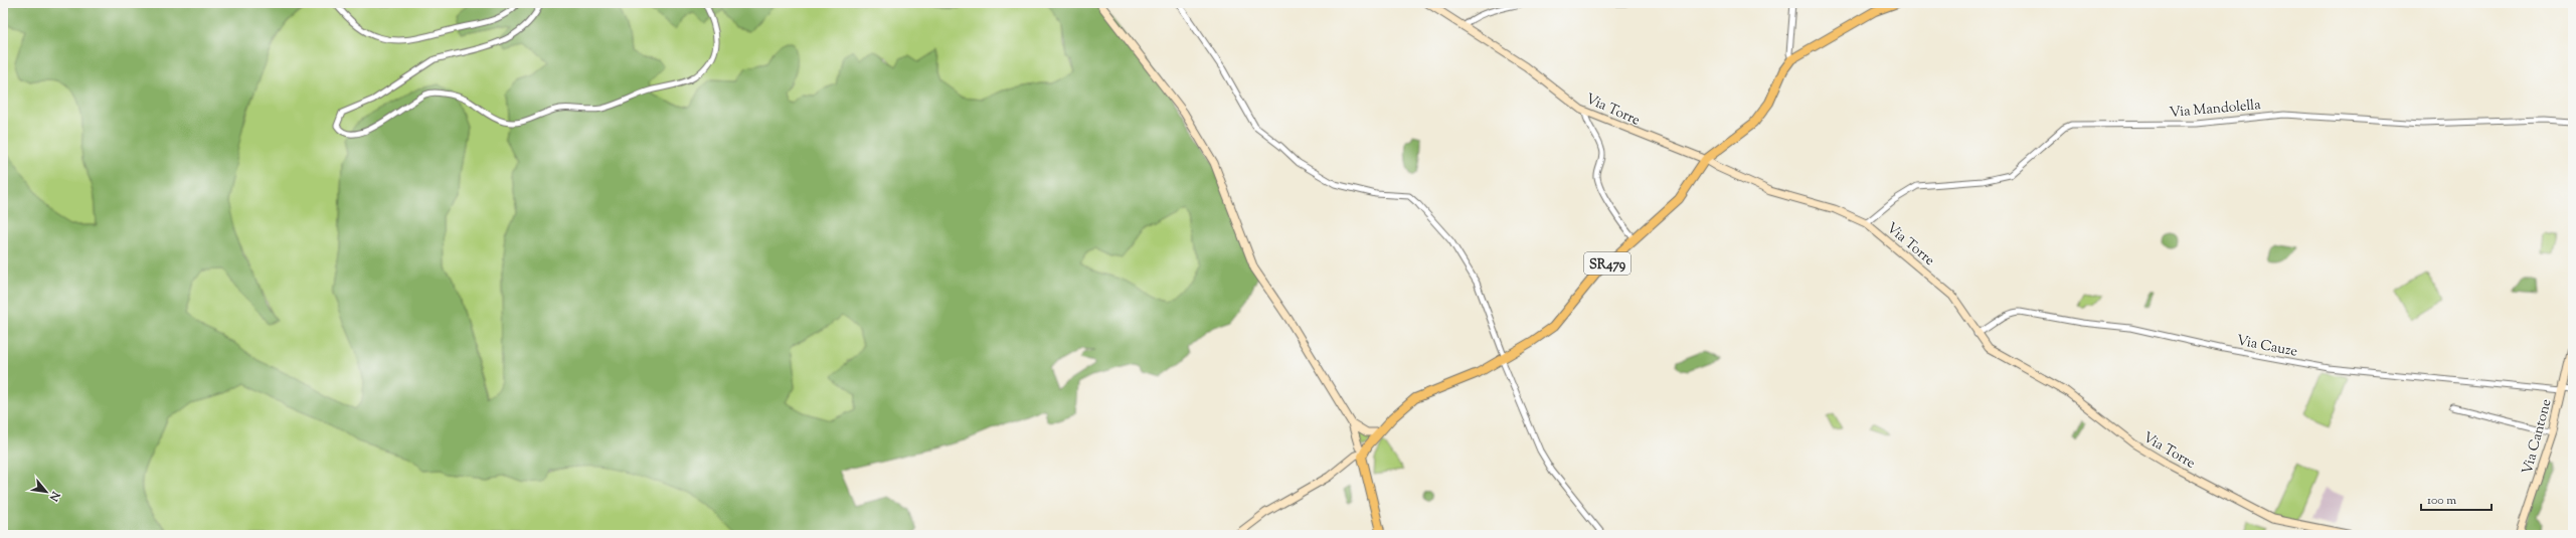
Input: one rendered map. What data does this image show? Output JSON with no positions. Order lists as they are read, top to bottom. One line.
{"streets":{"main road":["Via Torre","SR479","Via Cantone"],"street":["Via Mandolella","Via Cauze"]},"crossings":[["Via Mandolella","Via Torre"],["Via Torre","SR479"],["Via Torre","Via Cauze"],["Via Cauze","Via Cantone"]],"scale_bar":"100 m","north":"bottom right"}
